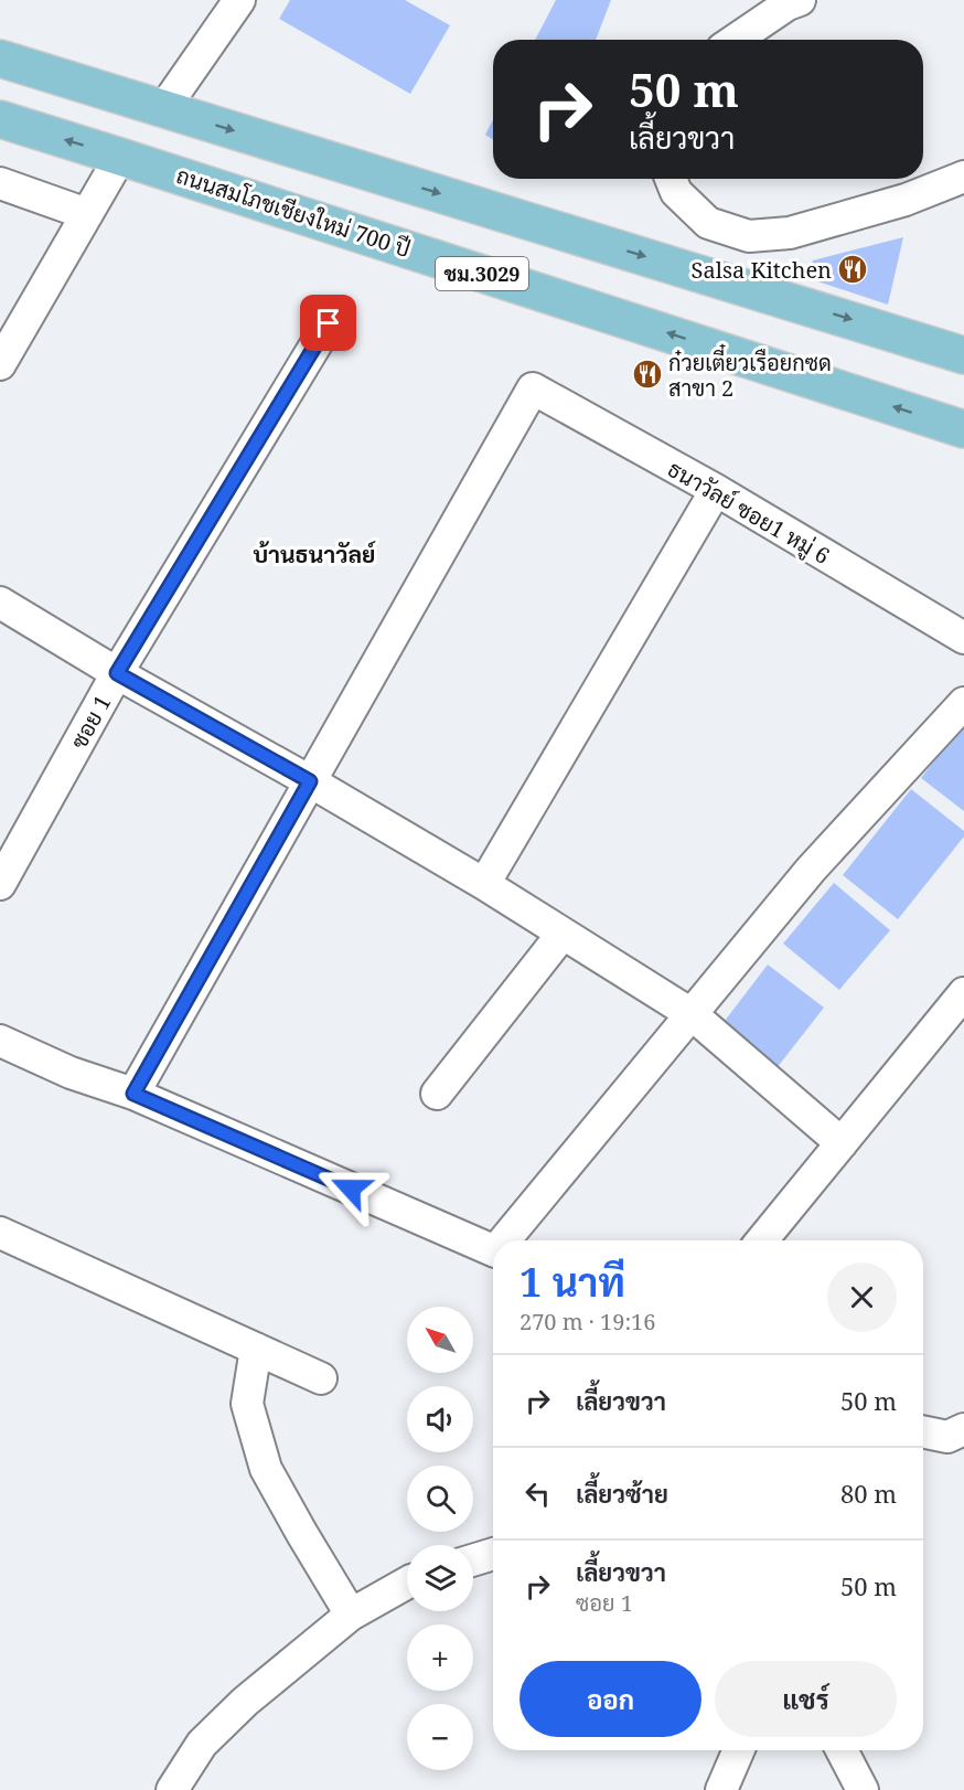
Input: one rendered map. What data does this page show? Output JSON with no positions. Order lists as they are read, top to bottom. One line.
{"streets":{"main road":["ถนนสมโภชเชียงใหม่ 700 ปี","ชม.3029"],"street":["ธนาวัลย์ ซอย1 หมู่ 6","ซอย 1"]},"districts":["บ้านธนาวัลย์"],"places":{"restaurant":["Salsa Kitchen","ก๋วยเตี๋ยวเรือยกซด สาขา 2"]},"north":"top left","page":{"turn":["50 m","เลี้ยวขวา"],"heading":["1 นาที","270 m · 19:16"],"map_buttons":["+","−"],"list":[{"name":"เลี้ยวขวา","value":"50 m"},{"name":"เลี้ยวซ้าย","value":"80 m"},{"name":"เลี้ยวขวา","note":"ซอย 1","value":"50 m"}],"buttons":["ออก","แชร์"]}}
